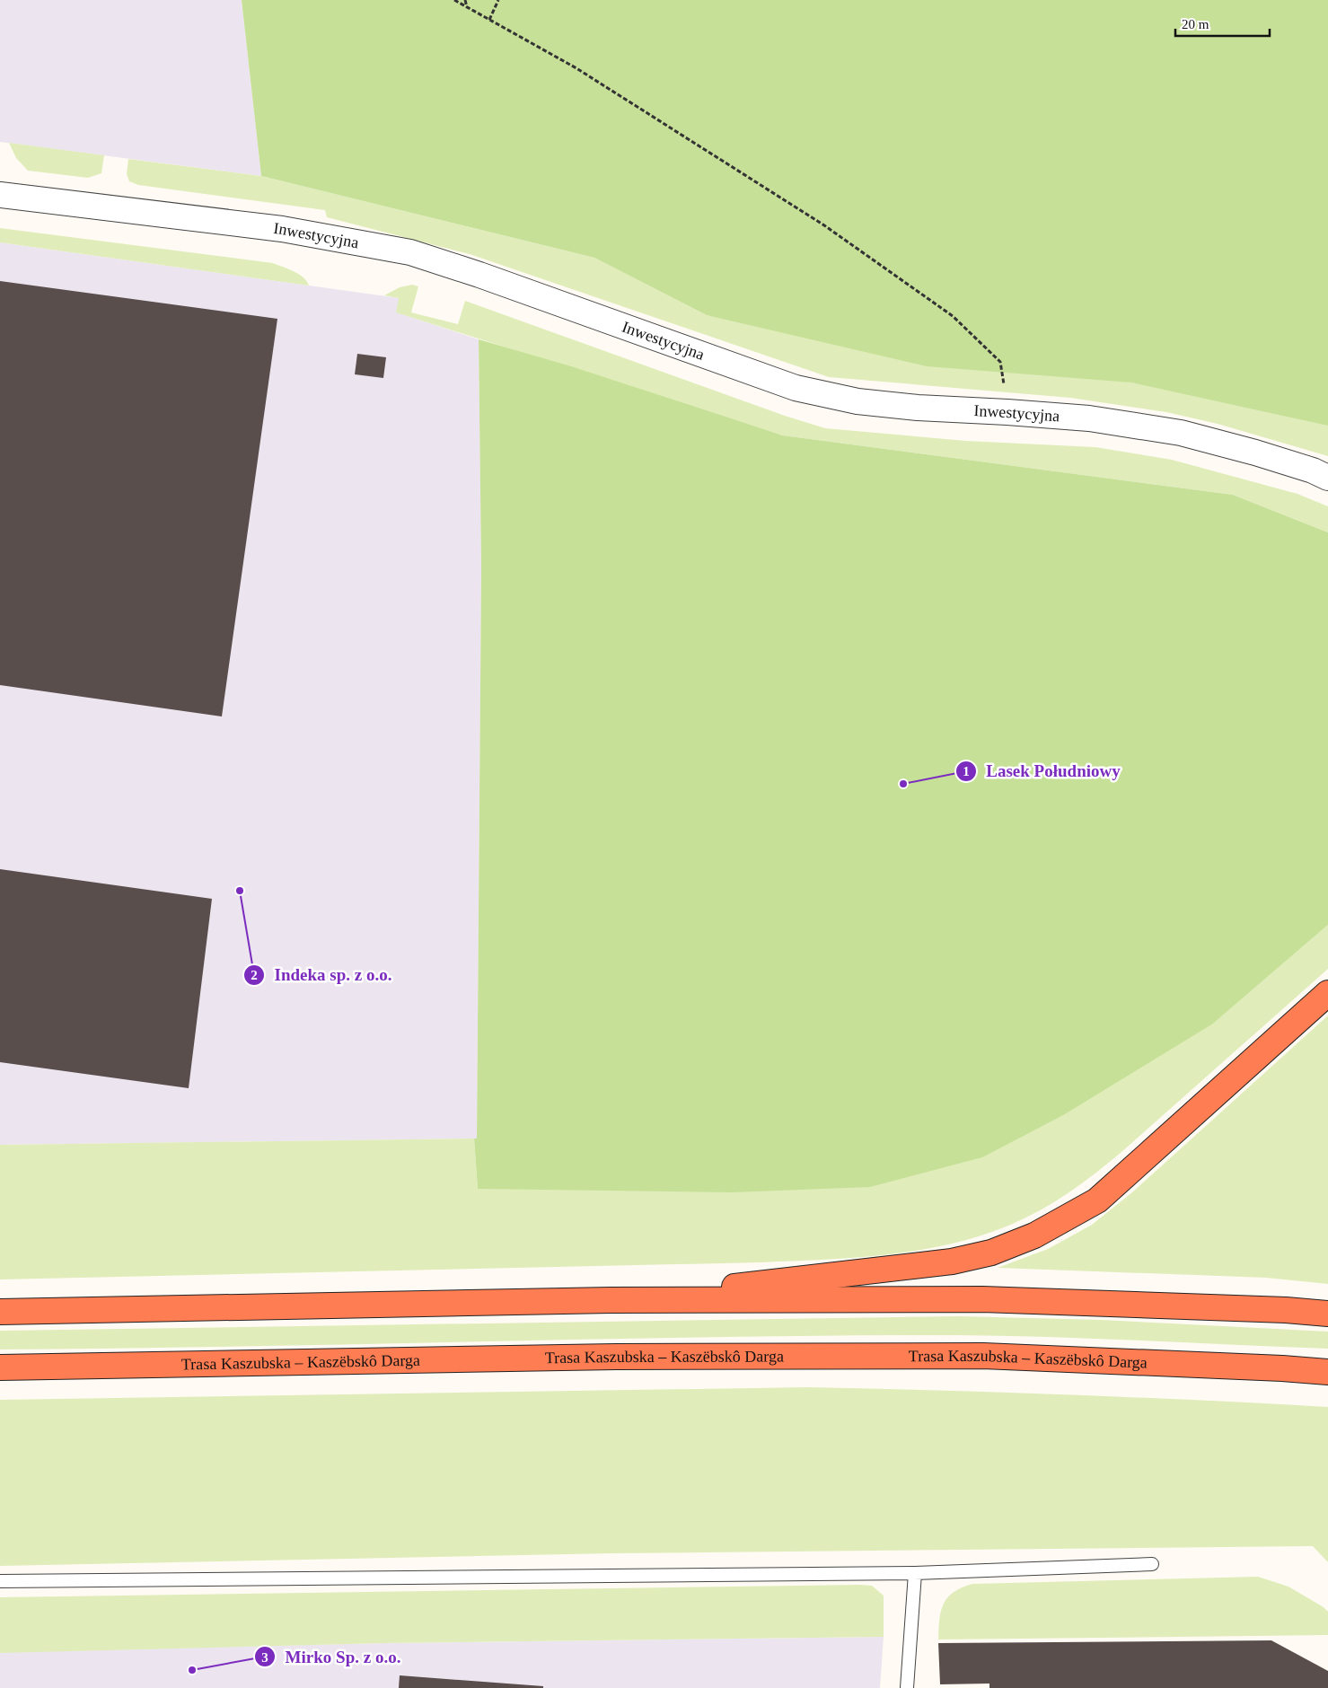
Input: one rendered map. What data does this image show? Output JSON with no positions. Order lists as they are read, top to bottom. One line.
{"streets":{"highway":["Trasa Kaszubska – Kaszëbskô Darga"],"street":["Inwestycyjna"]},"places":["Lasek Południowy","Indeka sp. z o.o.","Mirko Sp. z o.o."],"scale_bar":"20 m"}
